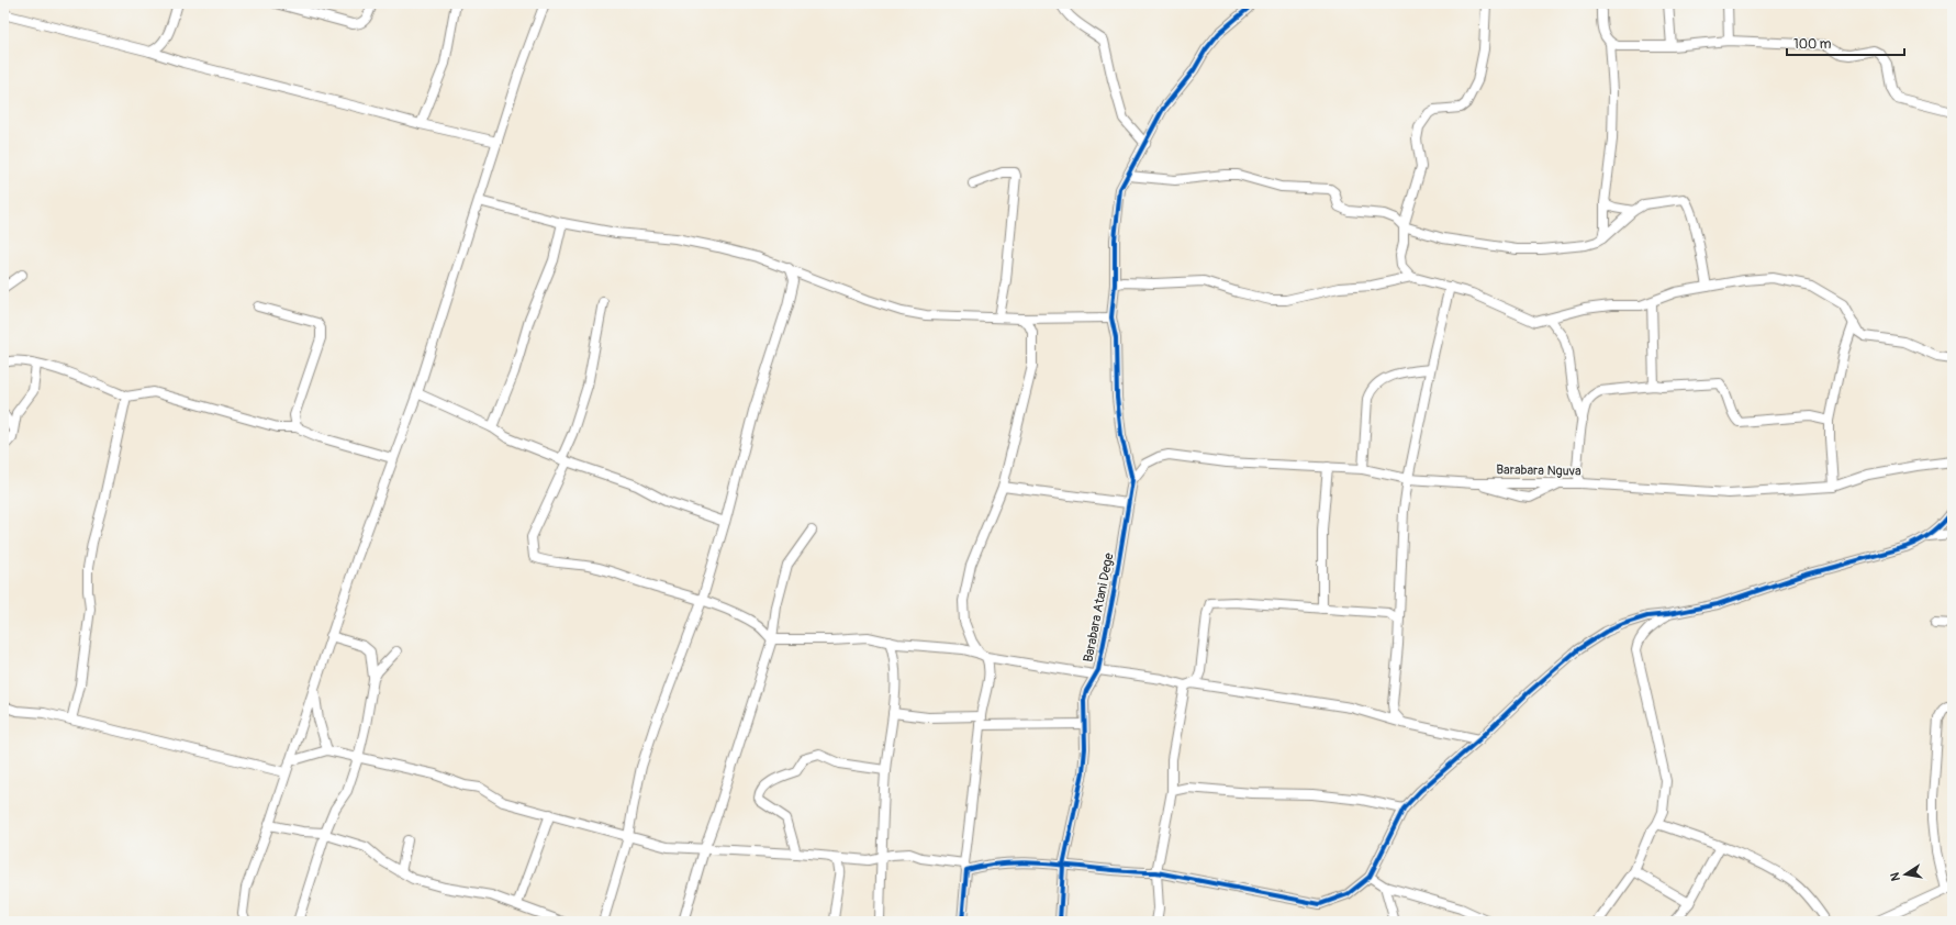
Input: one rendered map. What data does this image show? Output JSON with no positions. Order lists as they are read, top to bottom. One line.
{"streets":{"street":["Barabara Nguva","Barabara Atani Dege"]},"crossings":[["Barabara Nguva","Barabara Atani Dege"]],"scale_bar":"100 m","north":"left"}
